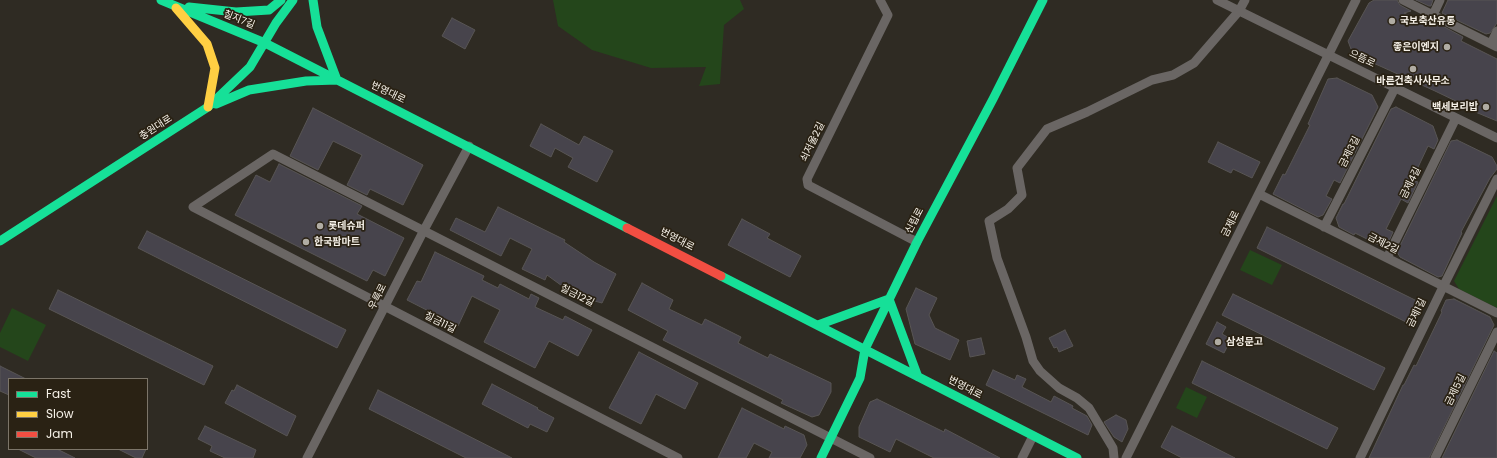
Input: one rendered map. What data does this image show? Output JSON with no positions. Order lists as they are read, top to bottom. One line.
{"streets":{"street":["칠지7길","으뜸로","번영대로","충원대로","쇠저울2길","금제3길","금제4길","신립로","금제로","금제2길","칠금12길","우륵로","금제1길","칠금11길","금제5길"]},"crossings":[["칠지7길","번영대로"],["칠지7길","충원대로"],["으뜸로","금제3길"],["으뜸로","금제4길"],["으뜸로","금제로"],["번영대로","충원대로"],["번영대로","신립로"],["번영대로","우륵로"],["쇠저울2길","신립로"],["금제3길","금제2길"],["금제4길","금제2길"],["신립로","칠금12길"],["금제로","금제2길"],["금제2길","금제1길"],["칠금12길","우륵로"],["칠금12길","칠금11길"],["우륵로","칠금11길"]],"places":["국보축산유통","좋은이엔지","바른건축사사무소","백세보리밥","롯데슈퍼","한국팜마트","삼성문고"],"legend":["Fast","Slow","Jam"]}
